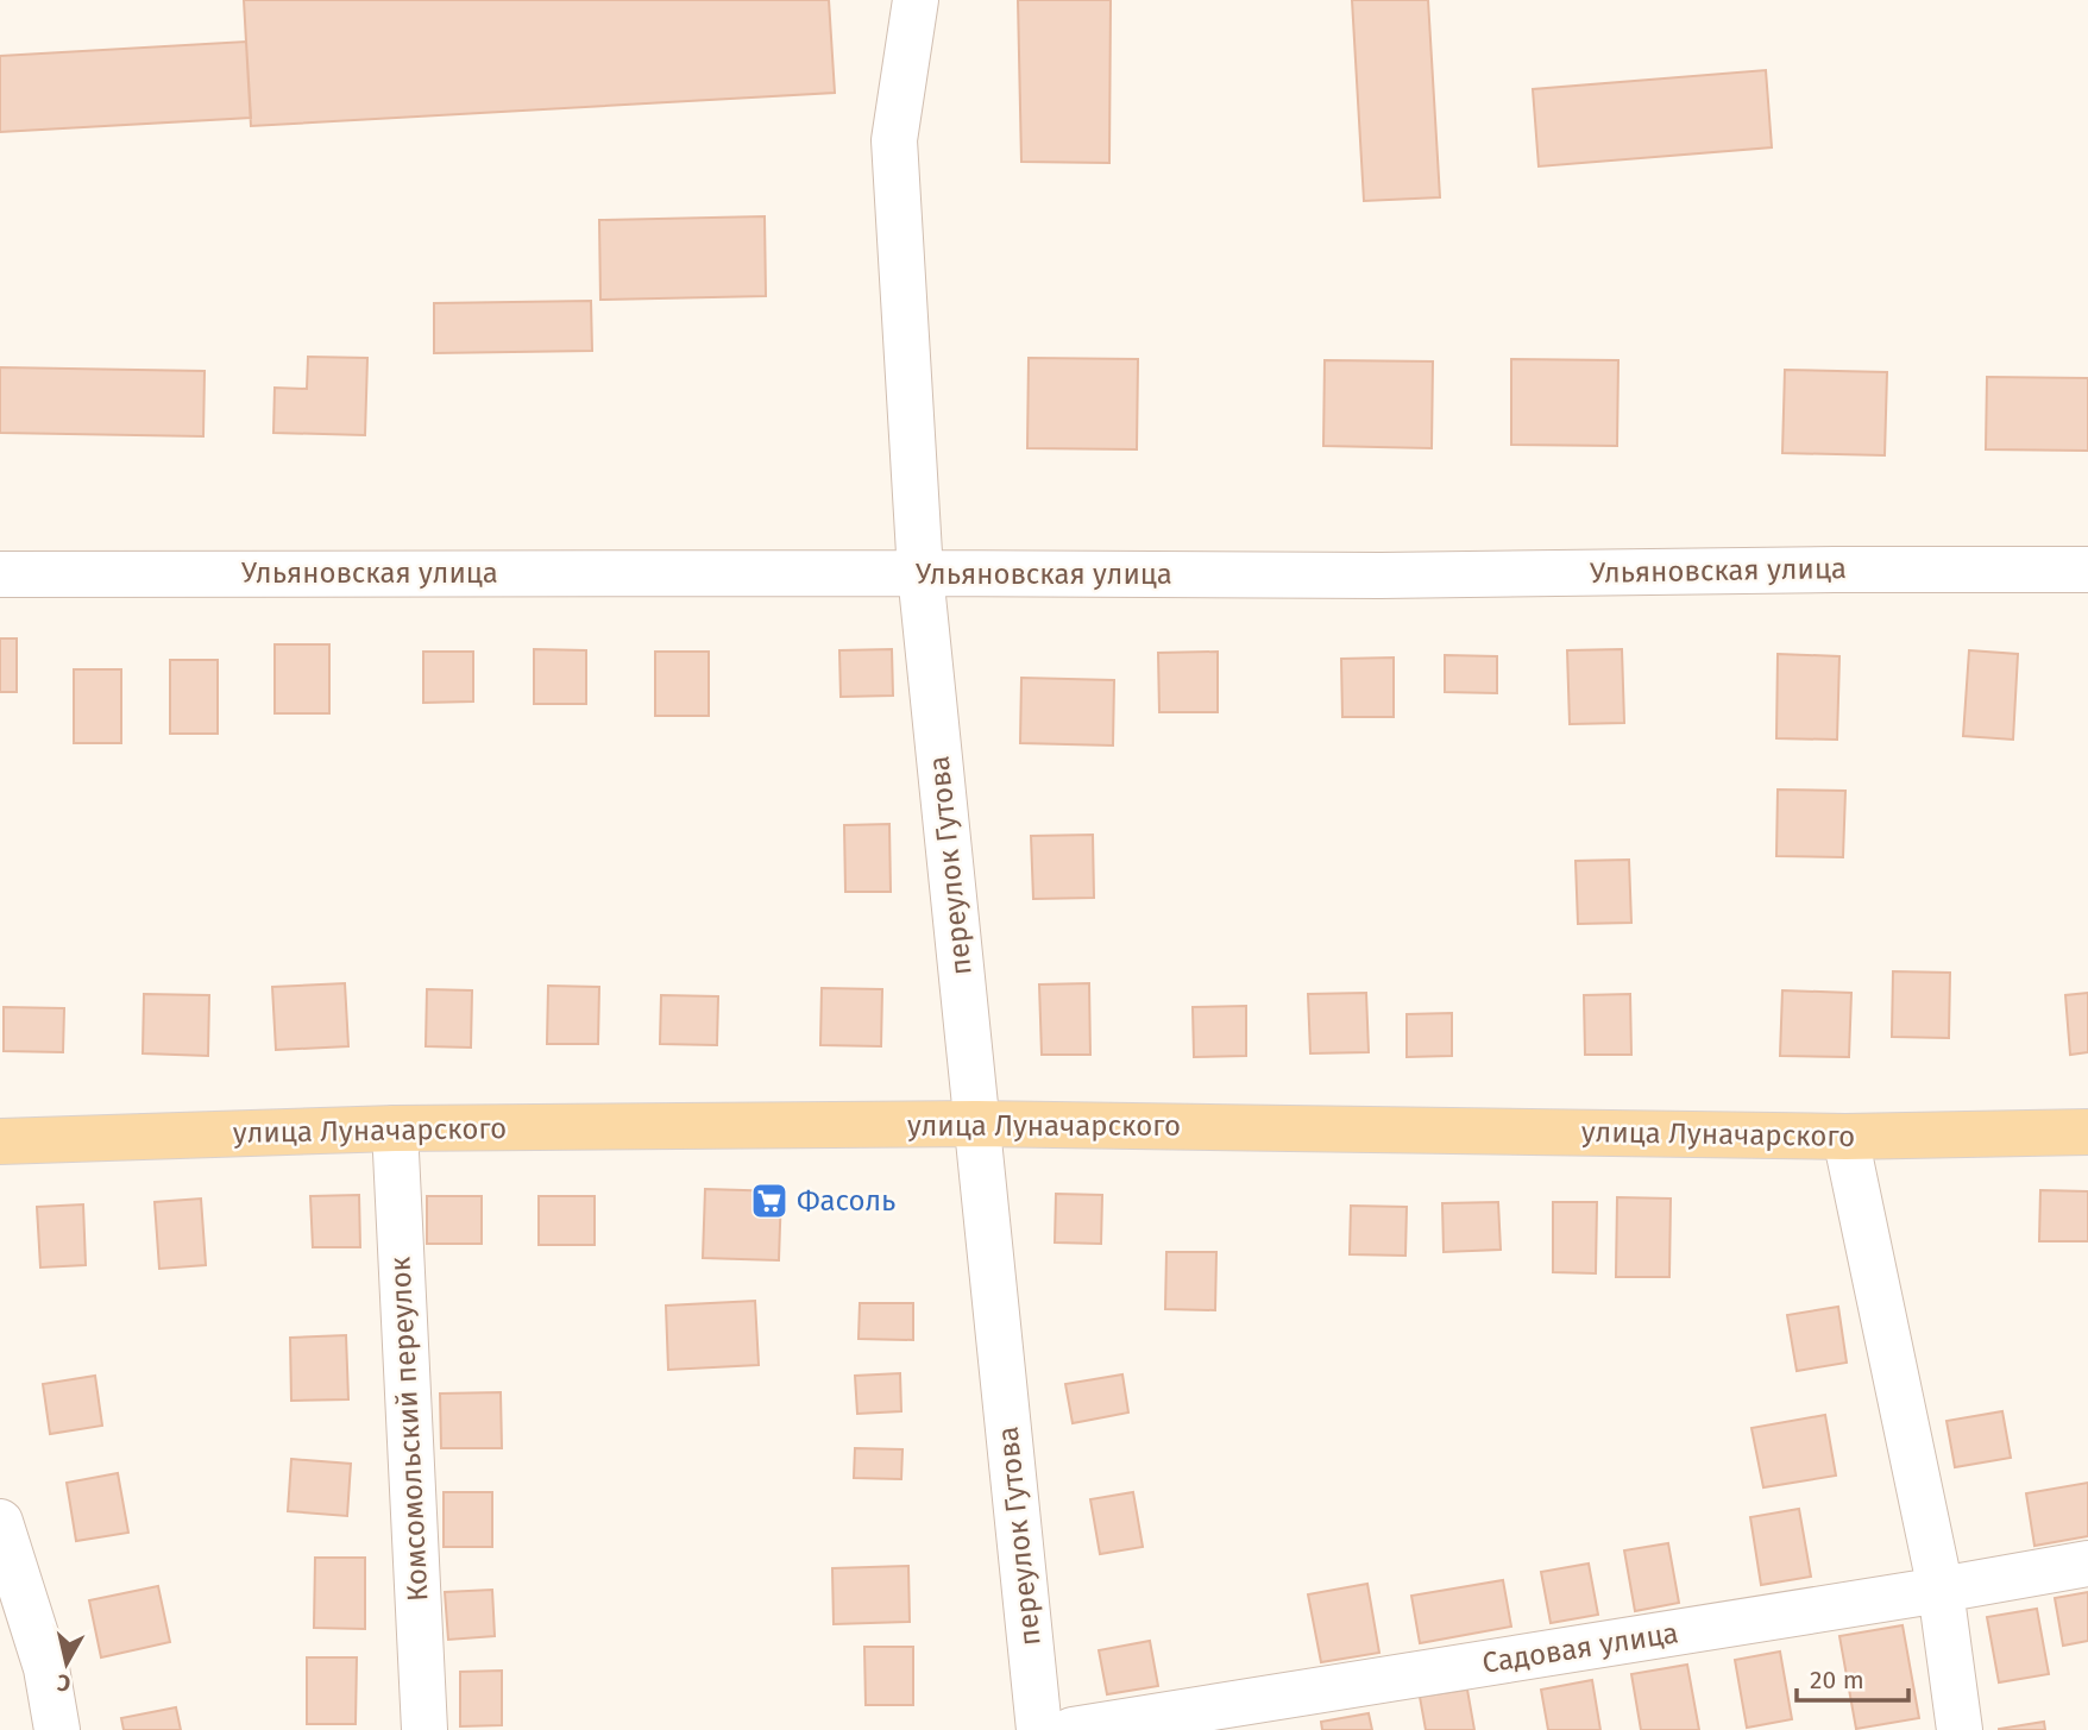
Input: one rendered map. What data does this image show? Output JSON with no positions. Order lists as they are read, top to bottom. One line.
{"streets":{"main road":["улица Луначарского"],"street":["Ульяновская улица","переулок Гутова","Комсомольский переулок","Садовая улица"]},"crossings":[["Ульяновская улица","переулок Гутова"],["переулок Гутова","улица Луначарского"],["улица Луначарского","Комсомольский переулок"]],"places":{"supermarket":["Фасоль"]},"scale_bar":"20 m","north":"bottom"}
